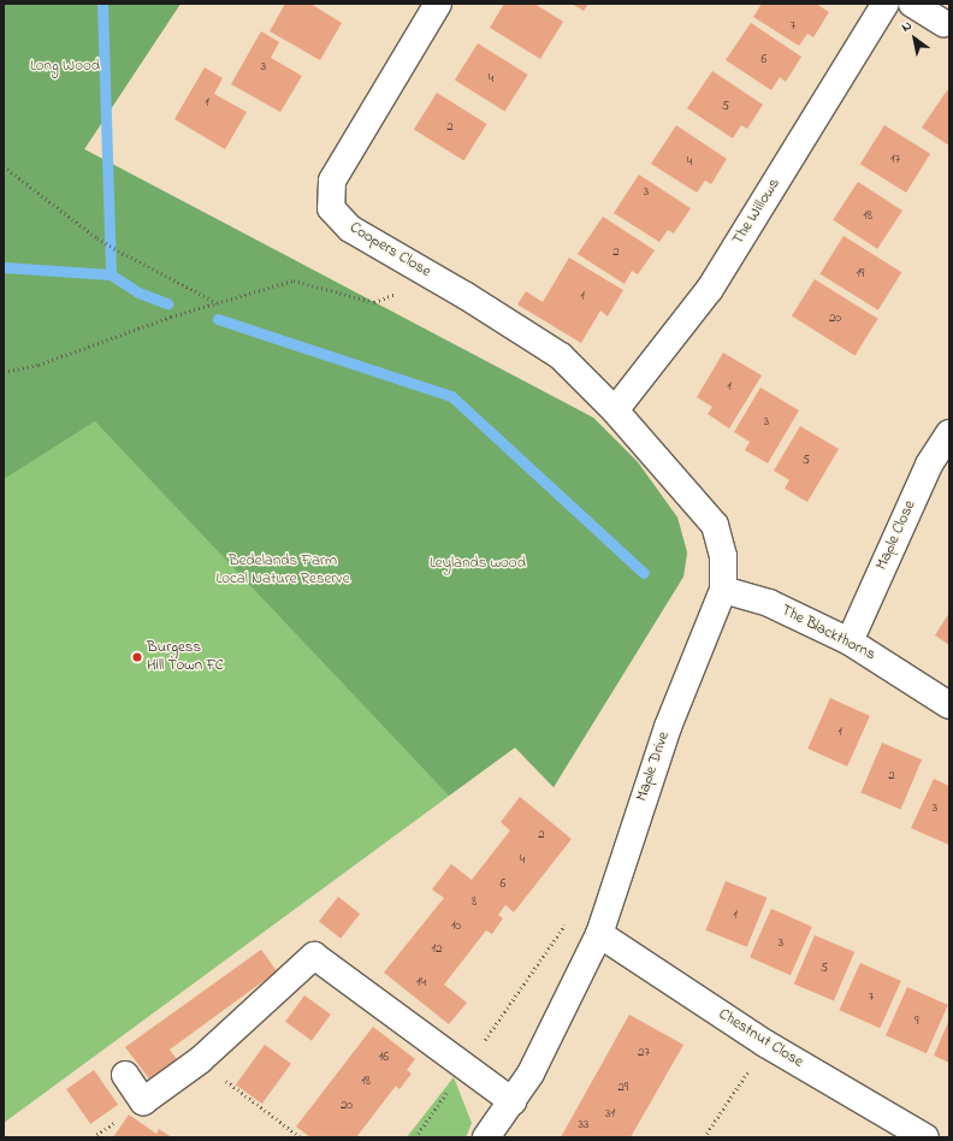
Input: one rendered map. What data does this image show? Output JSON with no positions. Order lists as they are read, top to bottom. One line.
{"streets":{"street":["The Willows","Coopers Close","Maple Close","The Blackthorns","Maple Drive","Chestnut Close"]},"crossings":[["The Willows","Coopers Close"],["The Willows","Maple Drive"],["Coopers Close","Maple Drive"],["Maple Close","The Blackthorns"],["The Blackthorns","Maple Drive"],["Maple Drive","Chestnut Close"]],"parks":["Long Wood","Bedelands Farm Local Nature Reserve","Leylands wood"],"places":["Burgess Hill Town FC"],"house_numbers":["7","6","3","4","1","5","2","17","4","3","18","2","19","1","20","1","3","5","1","2","3","2","4","6","8","1","10","3","12","5","14","7","9","27","16","18","29","20","31","33"],"north":"top left"}
